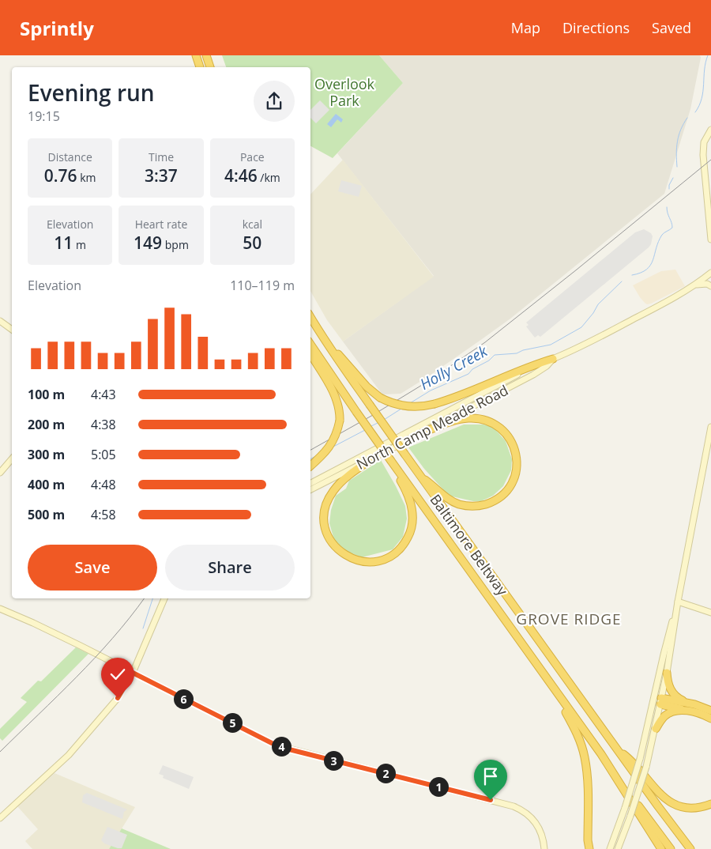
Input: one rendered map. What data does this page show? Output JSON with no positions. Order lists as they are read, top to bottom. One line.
{"streets":{"highway":["Baltimore Beltway"],"main road":["North Camp Meade Road"]},"districts":["GROVE RIDGE"],"water":["Holly Creek"],"parks":["Overlook Park"],"page":{"header":"Sprintly","nav":["Map","Directions","Saved"],"heading":["Evening run","19:15"],"stats":[["Distance","0.76 km"],["Time","3:37"],["Pace","4:46 /km"],["Elevation","11 m"],["Heart rate","149 bpm"],["kcal","50"]],"chart":["Elevation","110–119 m"],"list":[{"name":"100 m","note":"4:43"},{"name":"200 m","note":"4:38"},{"name":"300 m","note":"5:05"},{"name":"400 m","note":"4:48"},{"name":"500 m","note":"4:58"}],"buttons":["Save","Share"],"pins":["6","5","4","3","2","1"]}}
